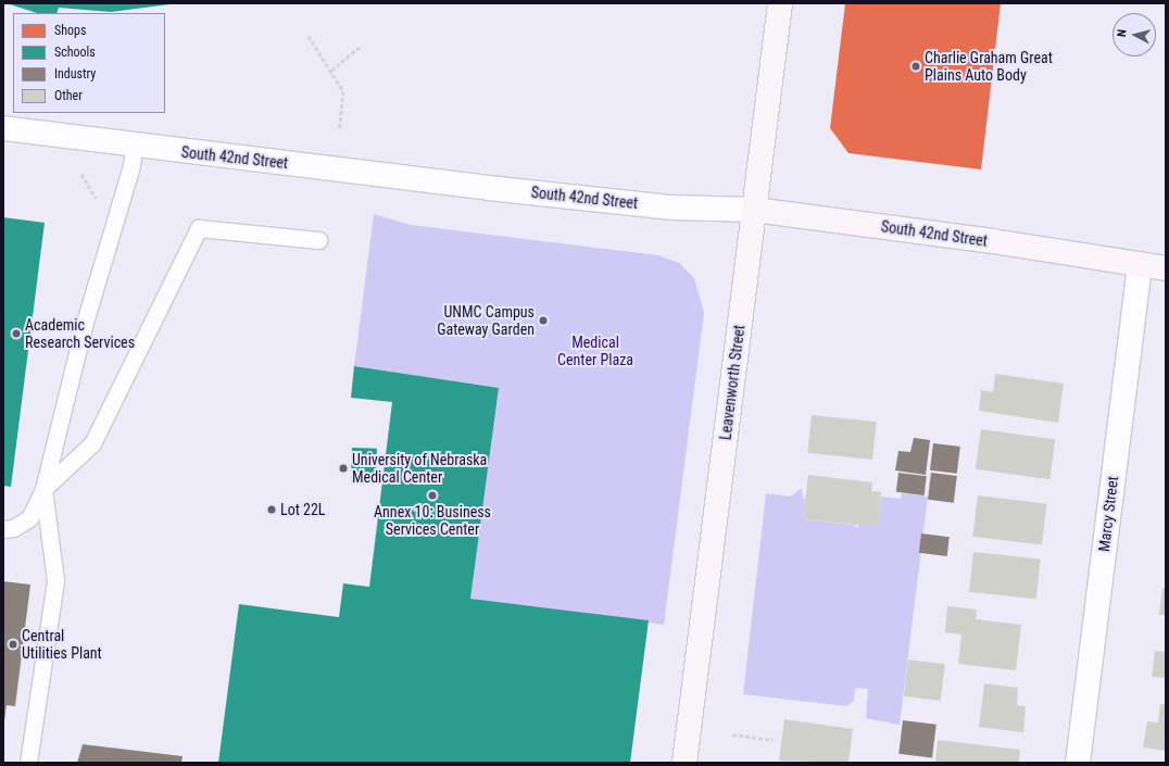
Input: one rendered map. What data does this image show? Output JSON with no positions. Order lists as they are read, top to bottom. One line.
{"streets":{"main road":["South 42nd Street","Leavenworth Street","Marcy Street"]},"crossings":[["South 42nd Street","Leavenworth Street"],["South 42nd Street","Marcy Street"]],"parks":["Medical Center Plaza"],"places":["Charlie Graham Great Plains Auto Body","UNMC Campus Gateway Garden","Academic Research Services","University of Nebraska Medical Center","Annex 10: Business Services Center","Lot 22L","Central Utilities Plant"],"legend":["Shops","Schools","Industry","Other"],"north":"left"}
